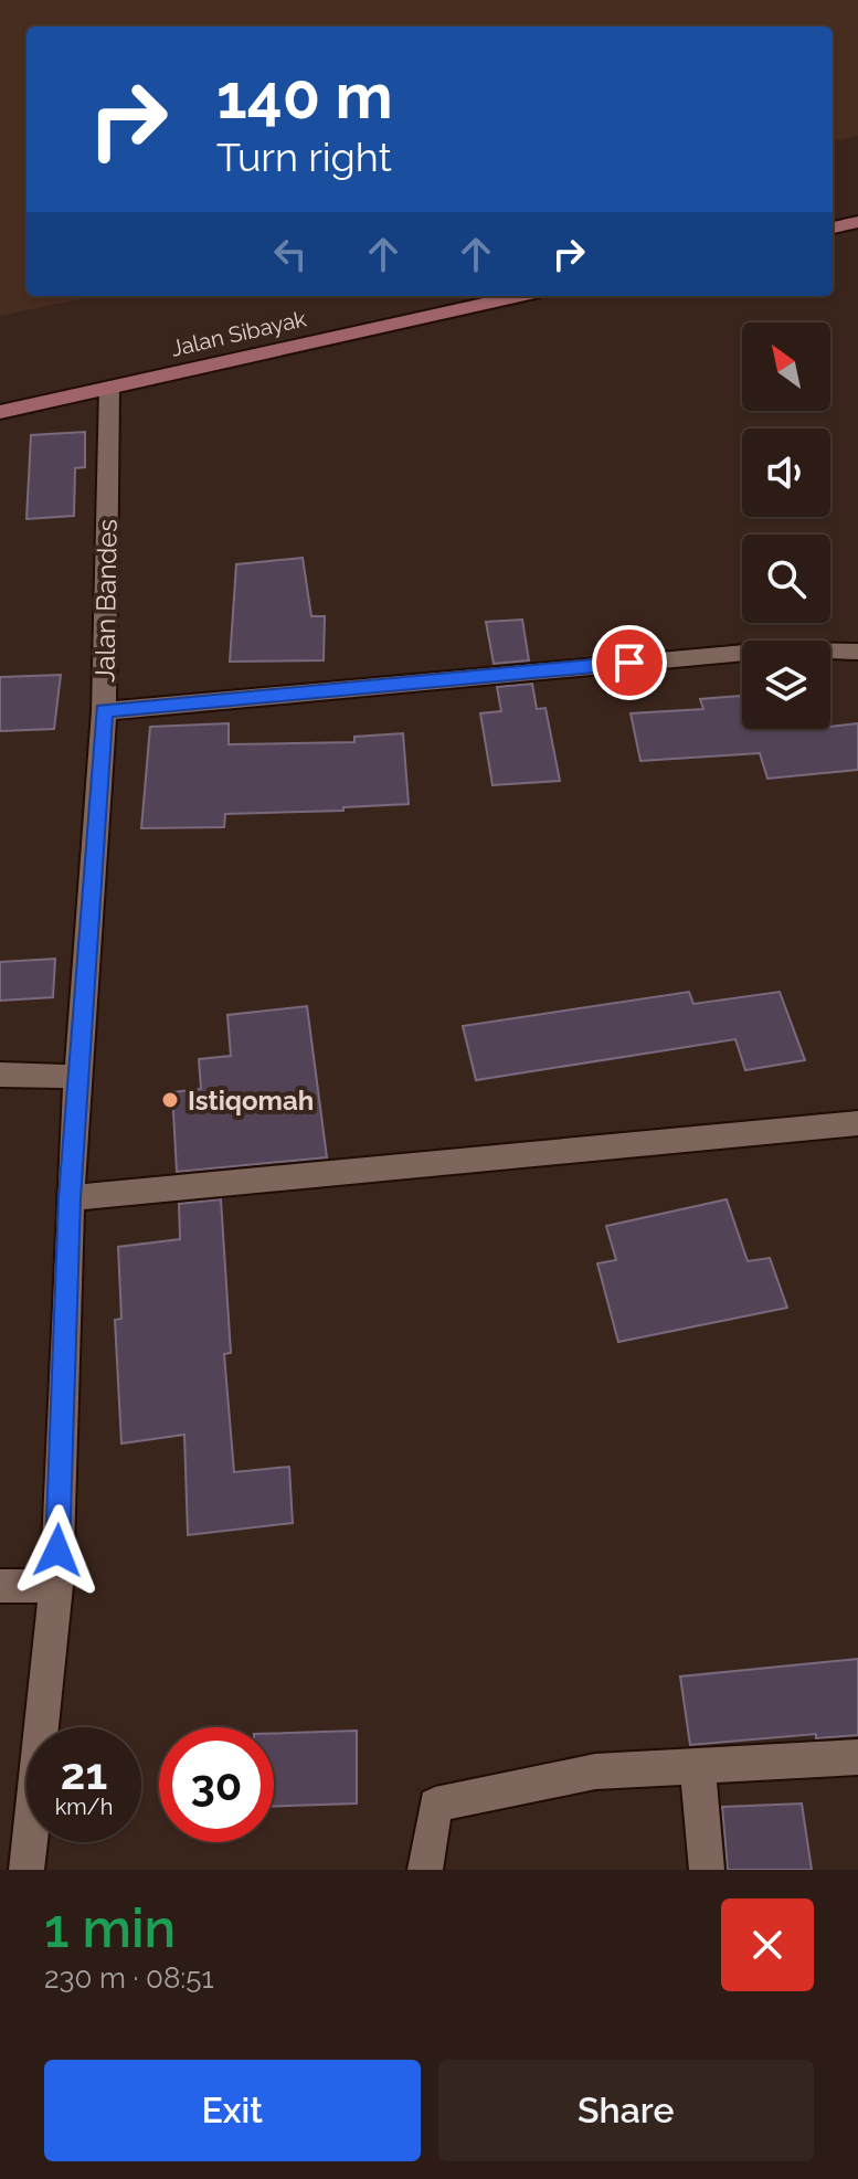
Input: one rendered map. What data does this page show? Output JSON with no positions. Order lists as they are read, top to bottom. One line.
{"streets":{"street":["Jalan Sibayak","Jalan Bandes"]},"crossings":[["Jalan Sibayak","Jalan Bandes"]],"places":["Istiqomah"],"north":"top left","page":{"turn":["140 m","Turn right"],"speed":"21 km/h","limit":"30","heading":["1 min","230 m · 08:51"],"buttons":["Exit","Share"]}}
